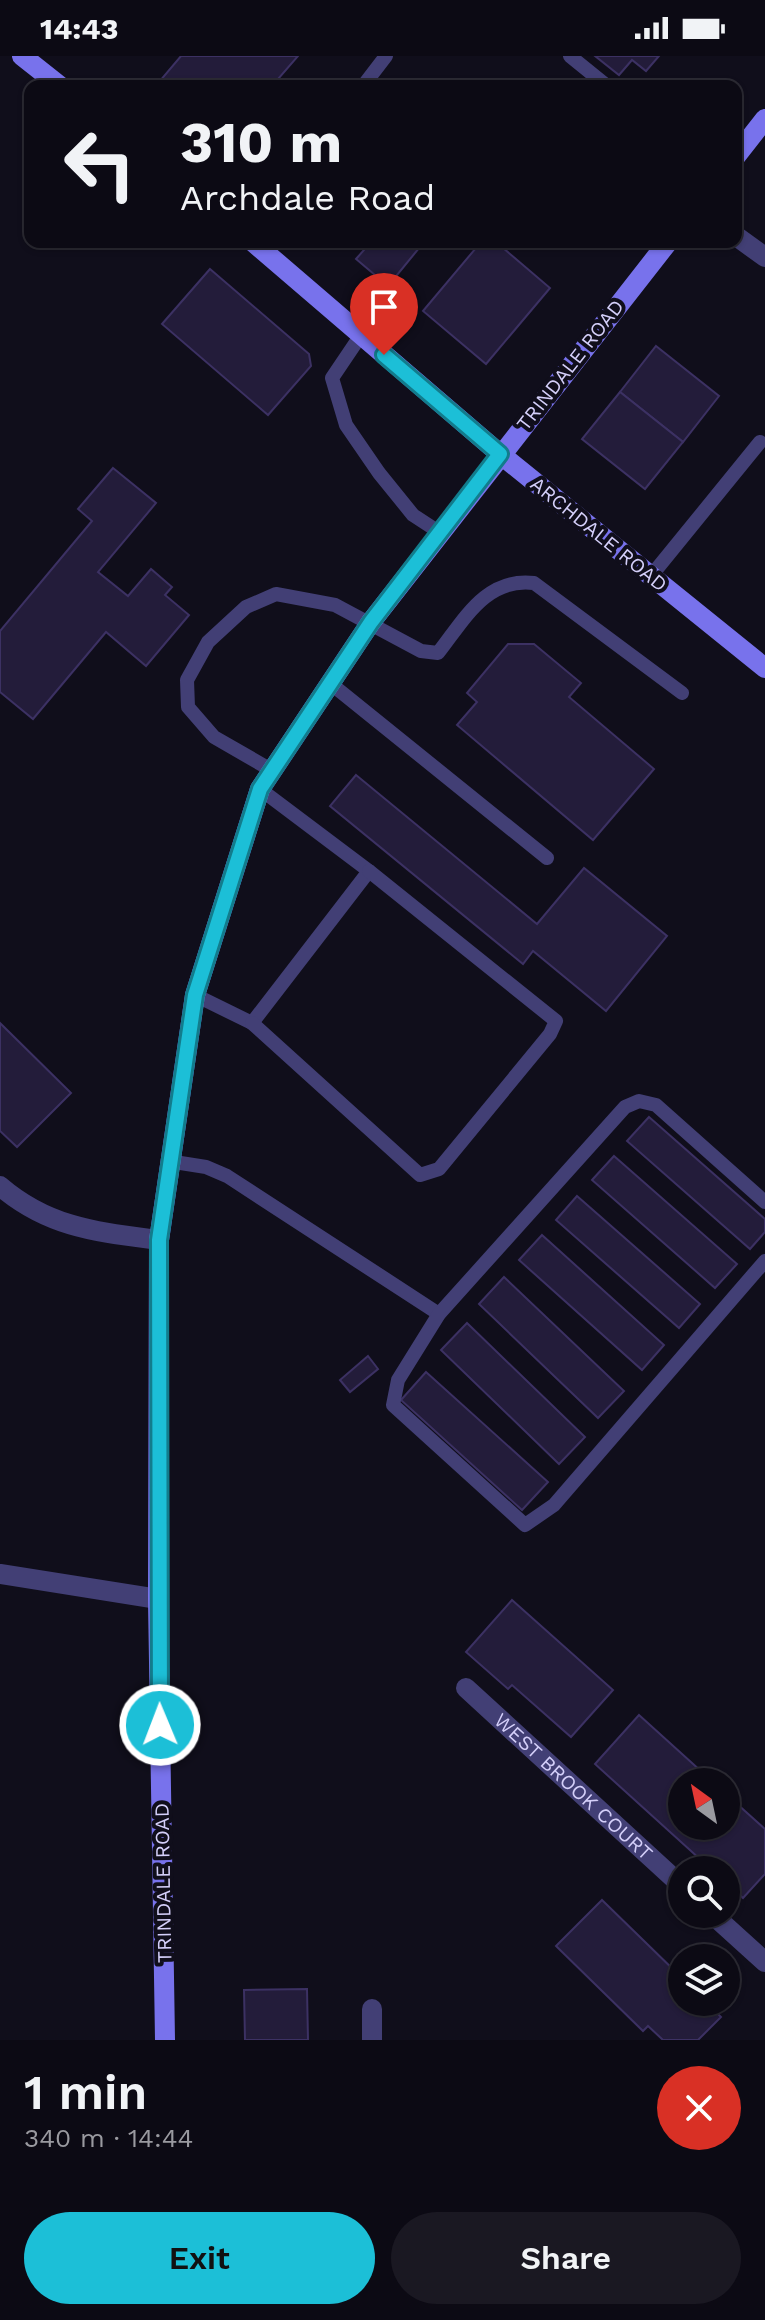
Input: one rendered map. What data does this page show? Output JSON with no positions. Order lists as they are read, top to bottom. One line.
{"streets":{"main road":["TRINDALE ROAD","ARCHDALE ROAD"],"street":["WEST BROOK COURT"]},"crossings":[["TRINDALE ROAD","ARCHDALE ROAD"]],"north":"top left","page":{"status":"14:43","turn":["310 m","Archdale Road"],"heading":["1 min","340 m · 14:44"],"buttons":["Exit","Share"]}}
